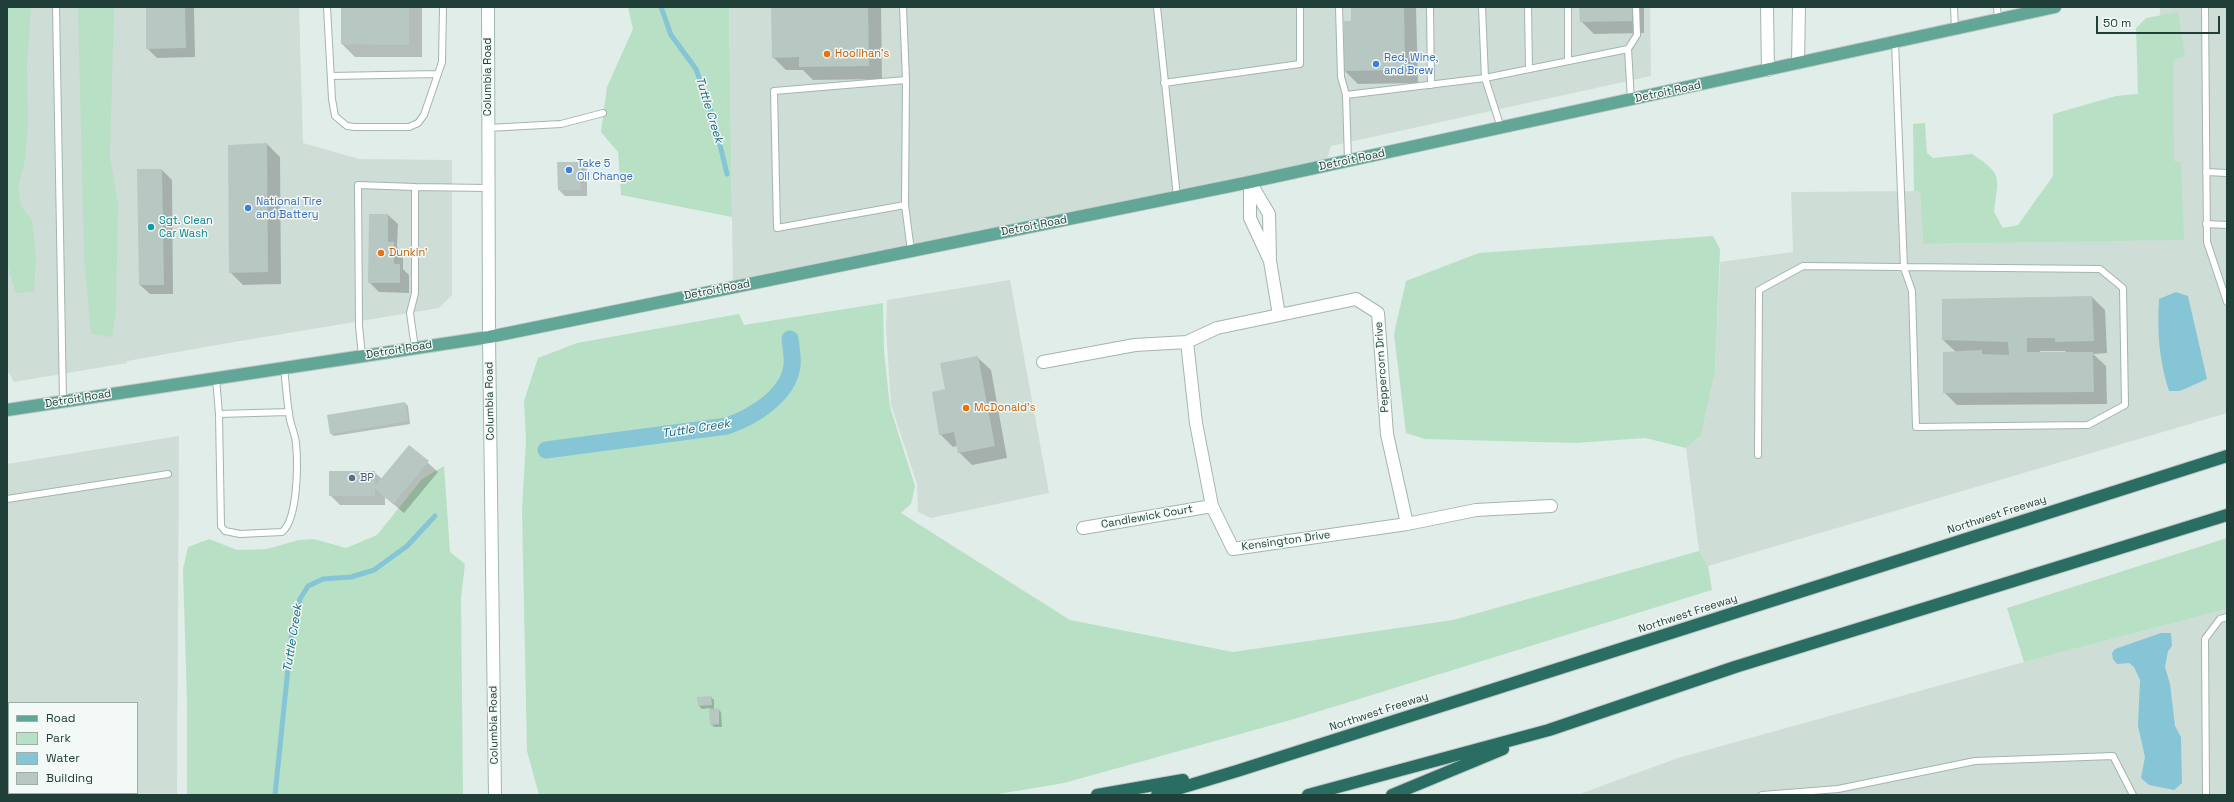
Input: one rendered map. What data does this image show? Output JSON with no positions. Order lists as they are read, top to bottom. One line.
{"streets":{"highway":["Northwest Freeway"],"main road":["Detroit Road"],"street":["Columbia Road","Peppercorn Drive","Candlewick Court","Kensington Drive"]},"crossings":[["Columbia Road","Detroit Road"],["Peppercorn Drive","Kensington Drive"],["Candlewick Court","Kensington Drive"]],"water":["Tuttle Creek"],"places":["Hoolihan's","Red, Wine, and Brew","Take 5 Oil Change","National Tire and Battery","Sgt. Clean Car Wash","Dunkin'","McDonald's","BP"],"legend":["Road","Park","Water","Building"],"scale_bar":"50 m"}
